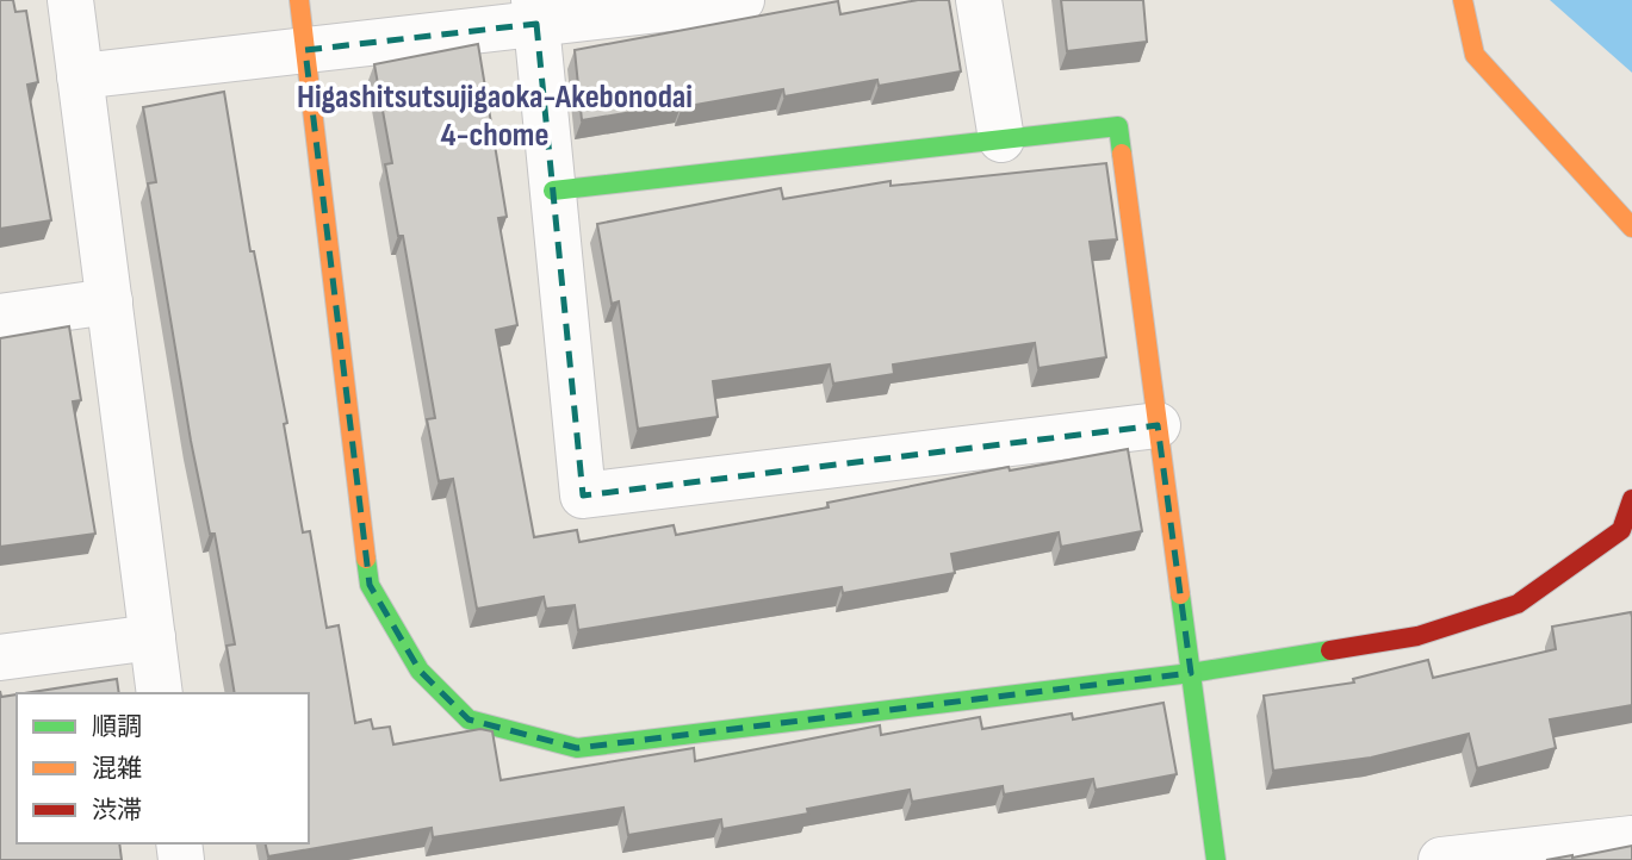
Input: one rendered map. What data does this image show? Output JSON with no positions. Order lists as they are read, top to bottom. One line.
{"districts":["Higashitsutsujigaoka-Akebonodai 4-chome"],"legend":["順調","混雑","渋滞"]}
